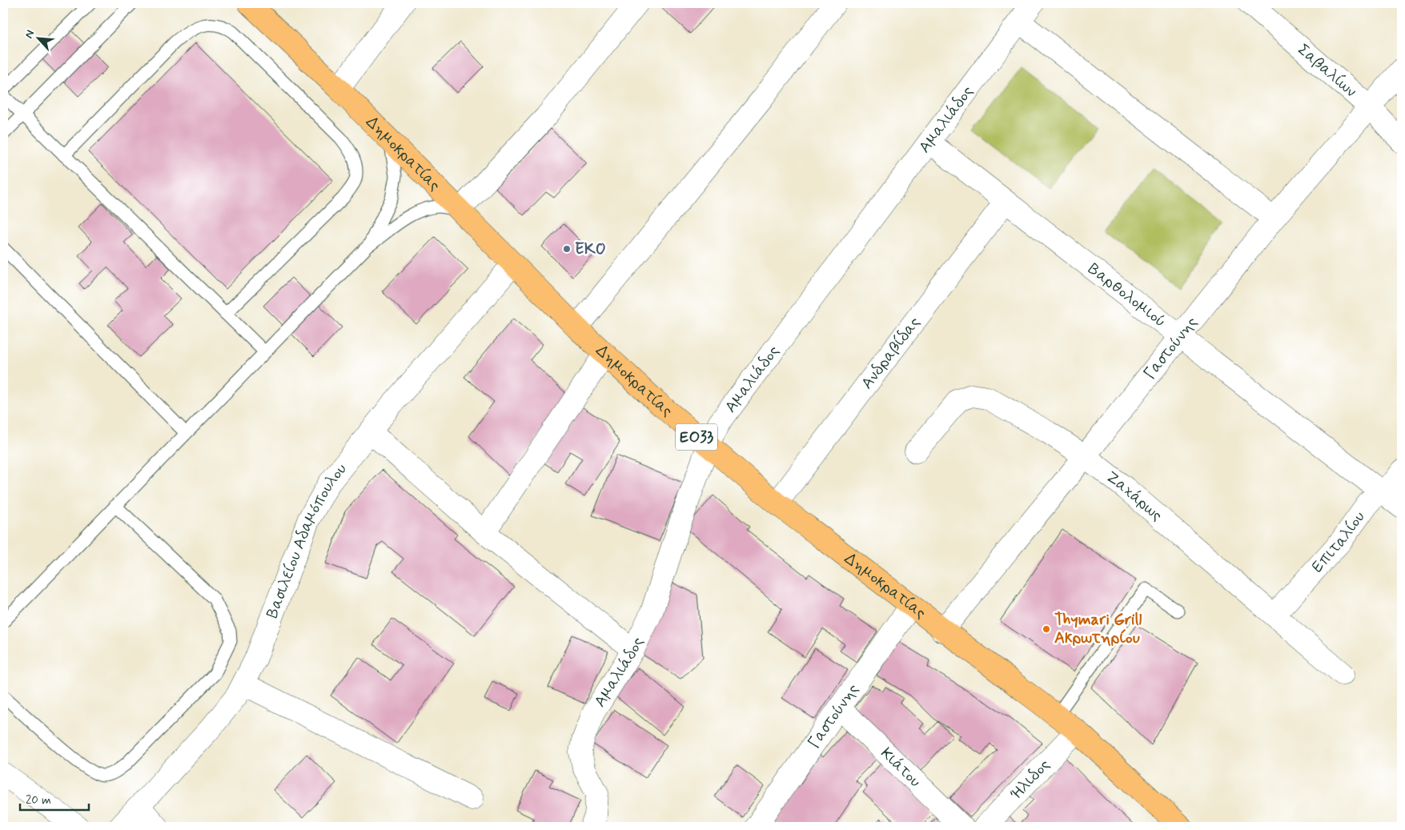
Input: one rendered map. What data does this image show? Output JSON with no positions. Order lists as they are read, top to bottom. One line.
{"streets":{"main road":["Δημοκρατίας","ΕΟ33"],"street":["Σαβαλίων","Αμαλιάδος","Βαρθολομιού","Γαστούνης","Ανδραβίδας","Ζαχάρως","Βασιλείου Αδαμόπουλου","Επιταλίου","Κιάτου","Ήλιδος"]},"crossings":[["Σαβαλίων","Γαστούνης"],["Αμαλιάδος","Δημοκρατίας"],["Αμαλιάδος","Βαρθολομιού"],["Δημοκρατίας","Γαστούνης"],["Δημοκρατίας","Ανδραβίδας"],["Δημοκρατίας","Βασιλείου Αδαμόπουλου"],["Δημοκρατίας","Ήλιδος"],["Βαρθολομιού","Γαστούνης"],["Βαρθολομιού","Ανδραβίδας"],["Βαρθολομιού","Επιταλίου"],["Γαστούνης","Ζαχάρως"],["Γαστούνης","Κιάτου"],["Ζαχάρως","Επιταλίου"]],"places":["EKO","Thymari Grill Ακρωτηρίου"],"scale_bar":"20 m","north":"top left"}
